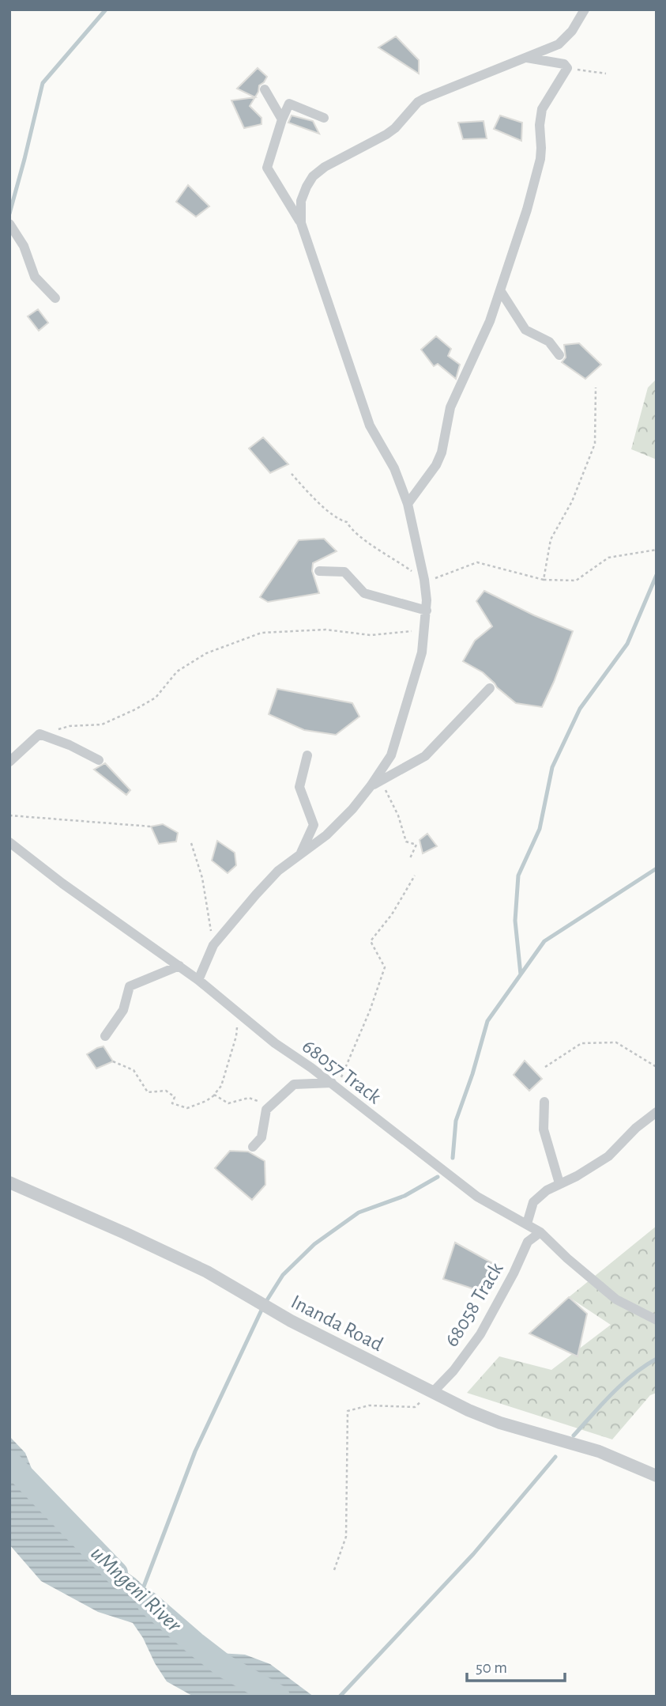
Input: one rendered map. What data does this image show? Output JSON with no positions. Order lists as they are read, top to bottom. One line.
{"streets":{"street":["68057 Track","68058 Track","Inanda Road"]},"crossings":[["68057 Track","68058 Track"],["68058 Track","Inanda Road"]],"water":["uMngeni River"],"scale_bar":"50 m"}
